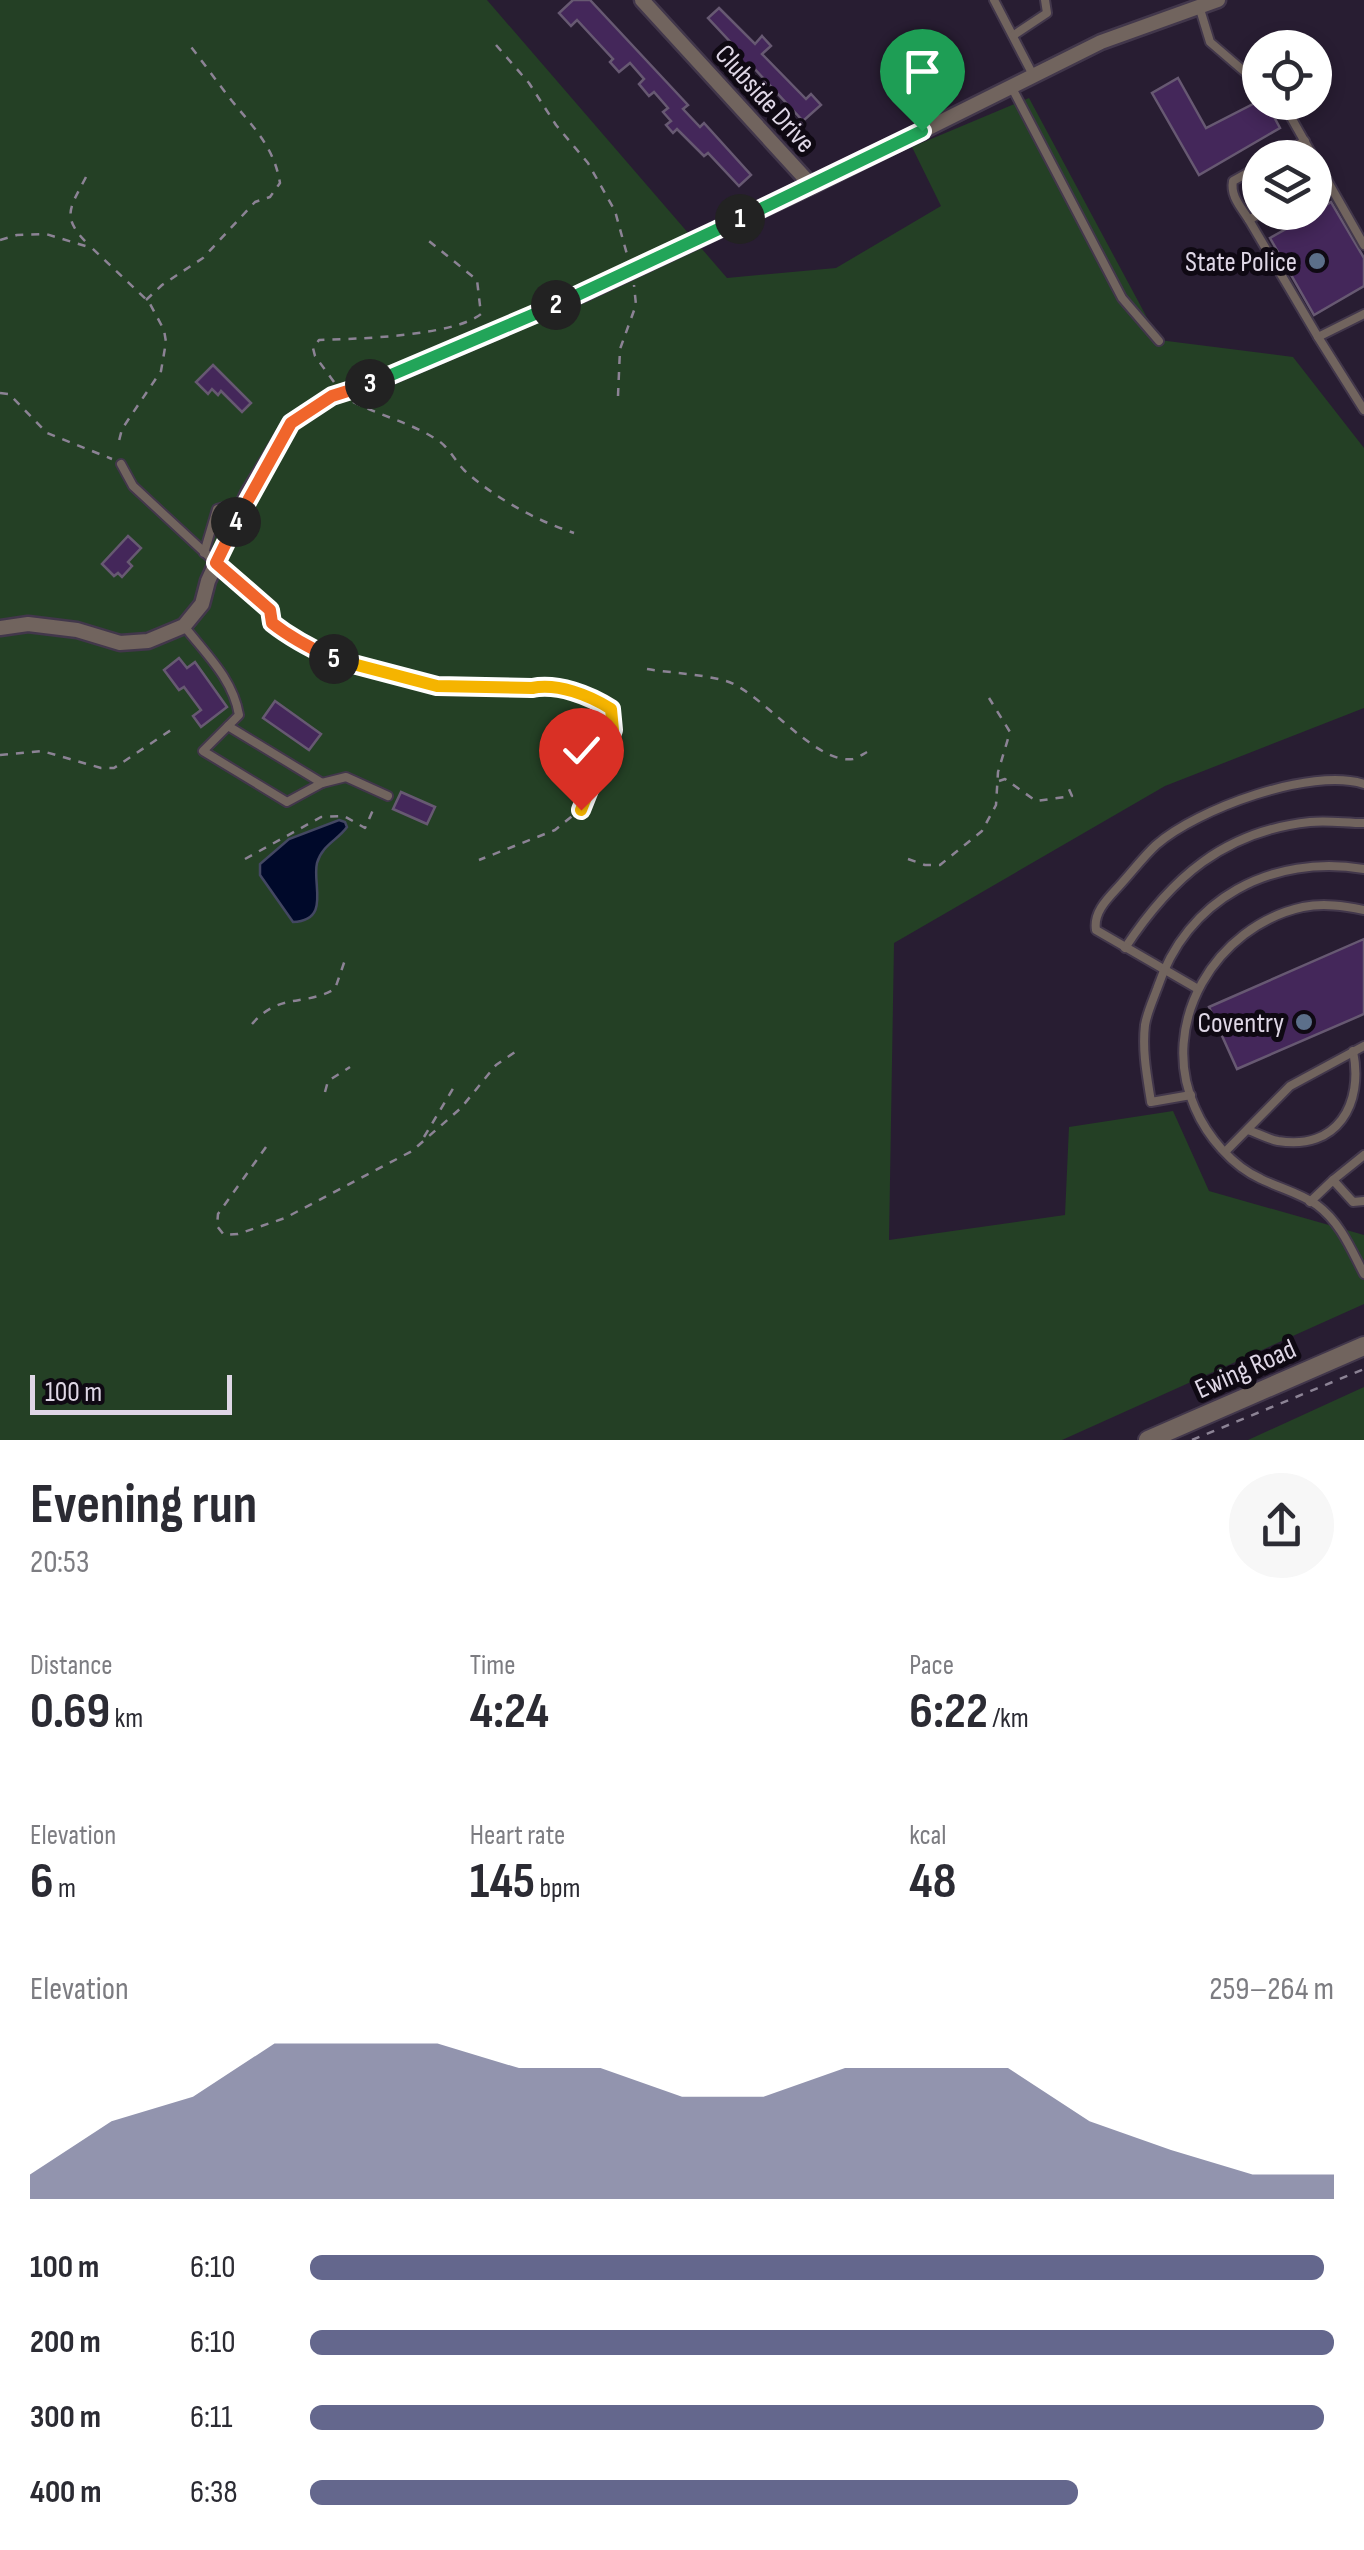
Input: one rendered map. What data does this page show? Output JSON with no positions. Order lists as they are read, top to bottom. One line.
{"streets":{"street":["Clubside Drive","Ewing Road"]},"places":["State Police","Coventry"],"scale_bar":"100 m","page":{"pins":["1","2","3","4","5"],"scale":"100 m","heading":["Evening run","20:53"],"stats":[["Distance","0.69 km"],["Time","4:24"],["Pace","6:22 /km"],["Elevation","6 m"],["Heart rate","145 bpm"],["kcal","48"]],"chart":["Elevation","259–264 m"],"list":[{"name":"100 m","note":"6:10"},{"name":"200 m","note":"6:10"},{"name":"300 m","note":"6:11"},{"name":"400 m","note":"6:38"}]}}
